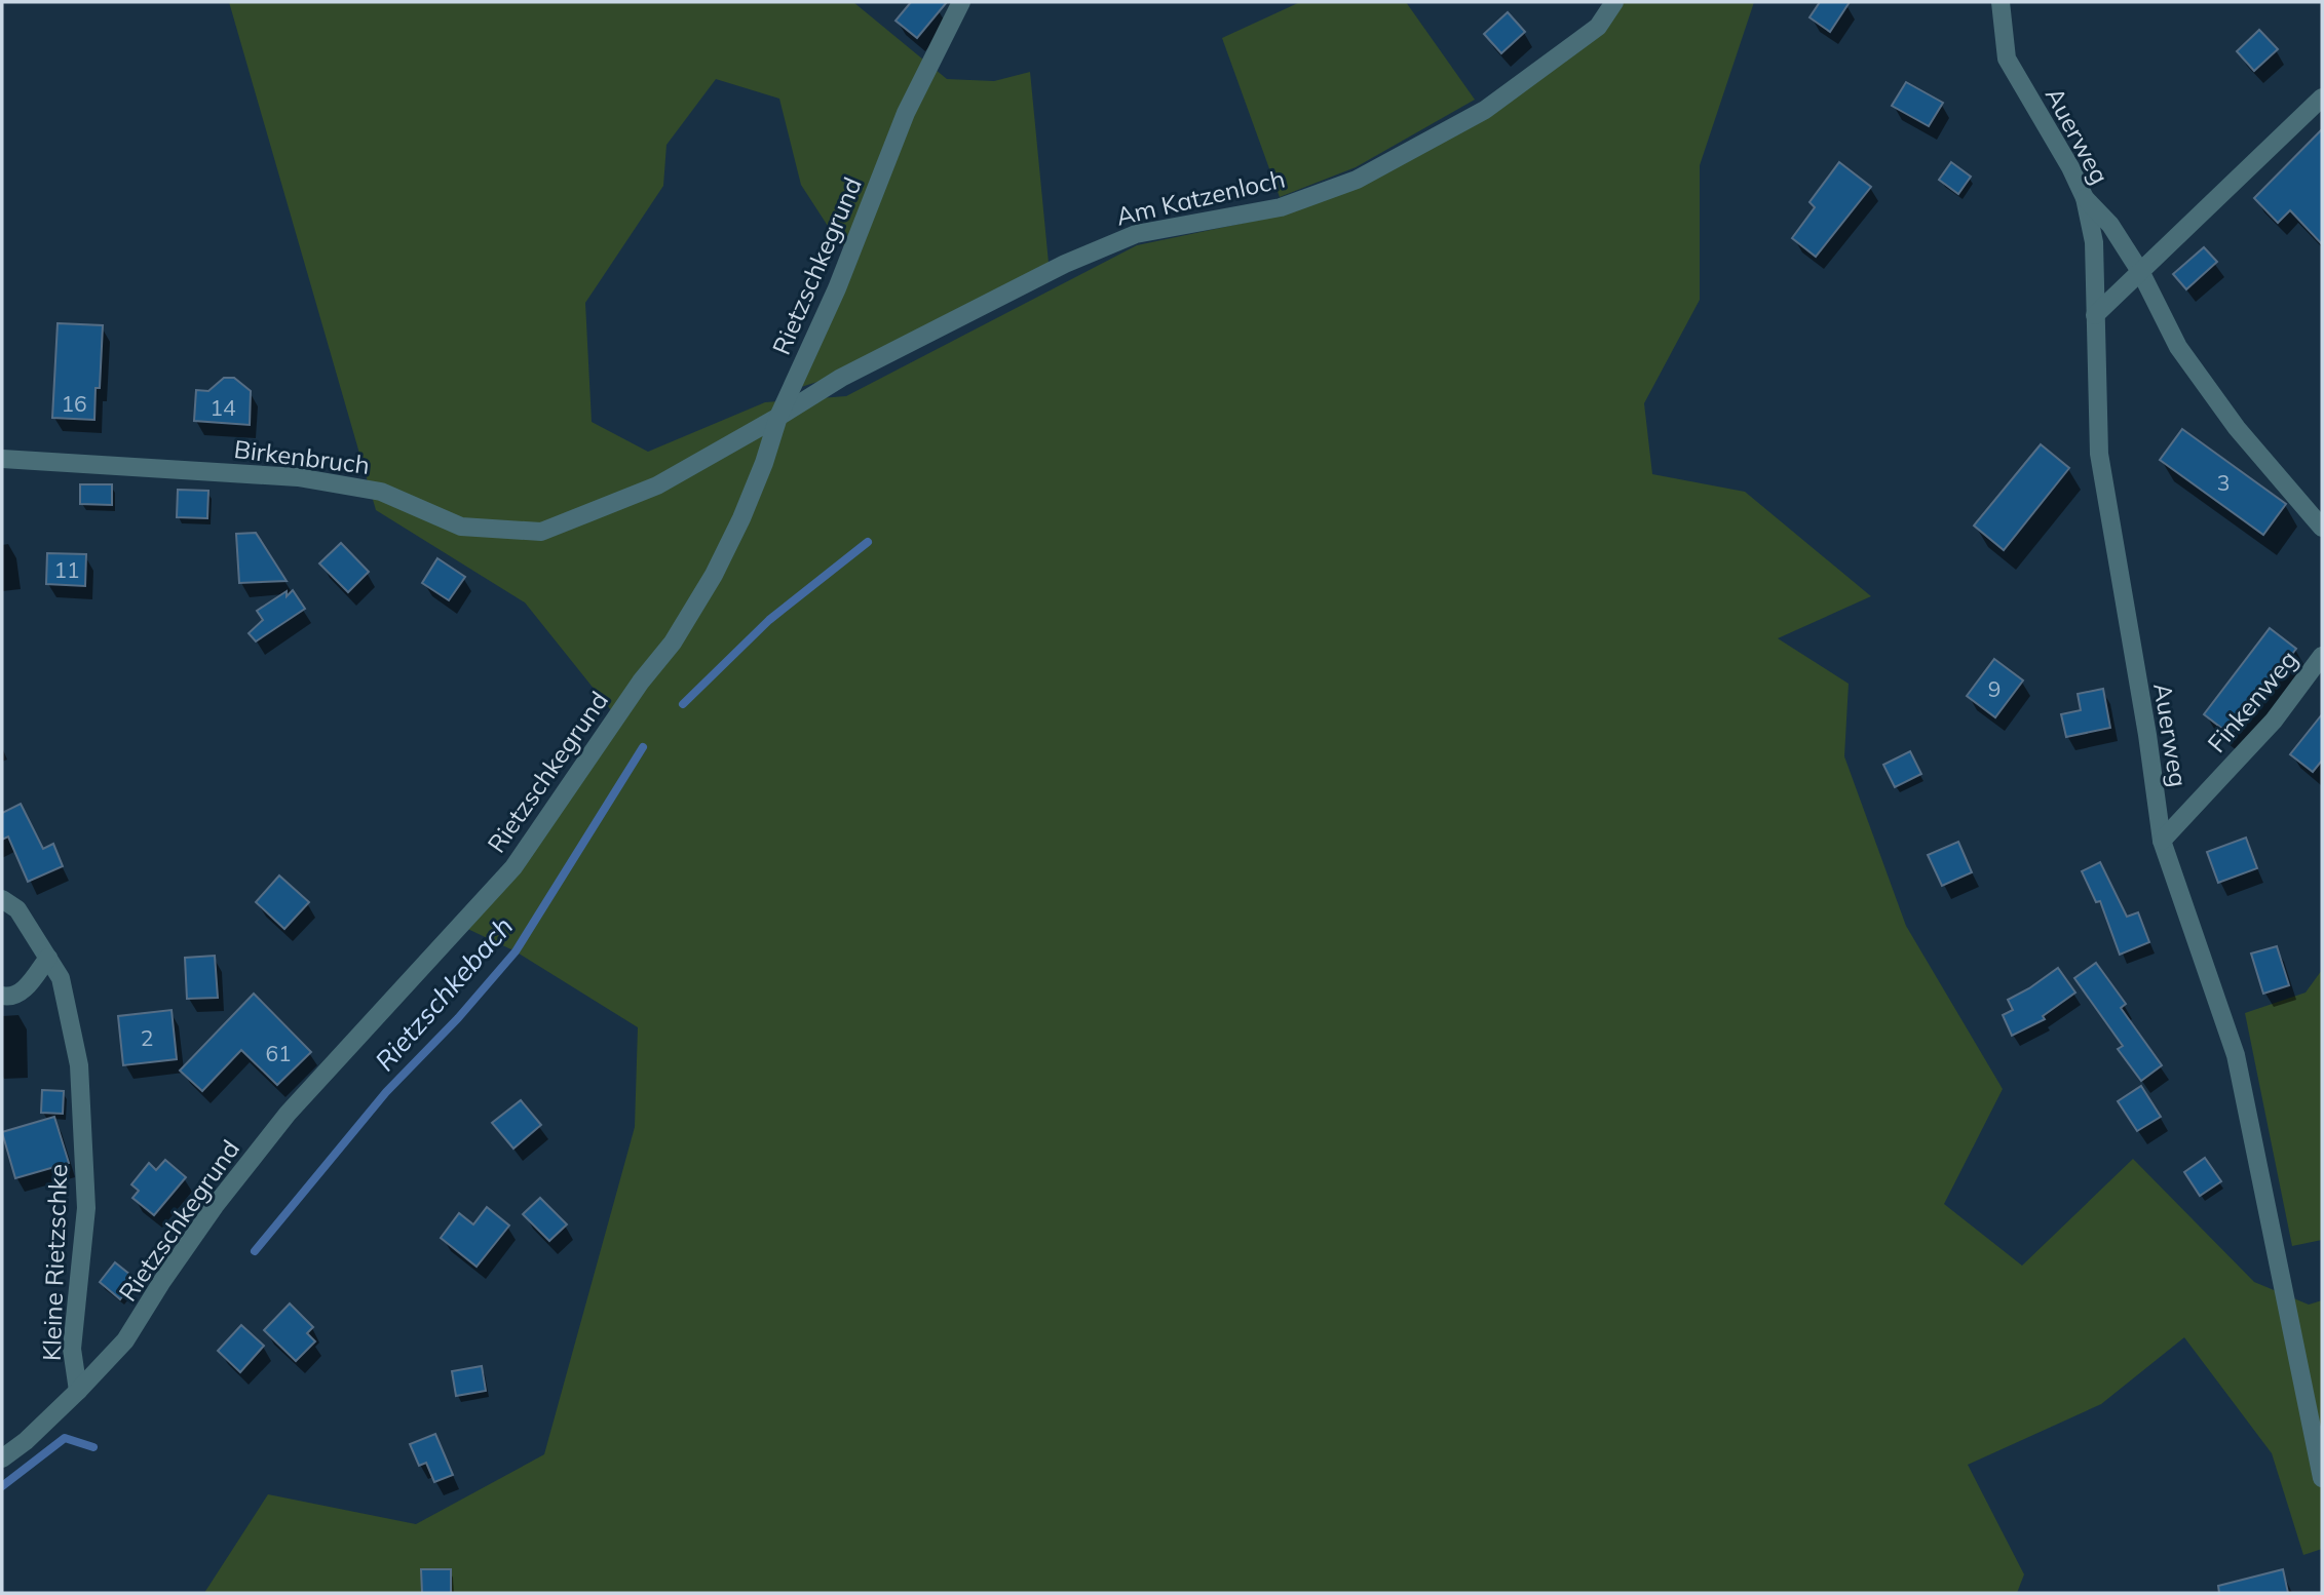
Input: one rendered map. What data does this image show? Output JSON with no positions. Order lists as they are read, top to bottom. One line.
{"streets":{"street":["Auerweg","Am Katzenloch","Rietzschkegrund","Birkenbruch","Finkenweg","Kleine Rietzschke"]},"crossings":[["Auerweg","Finkenweg"],["Am Katzenloch","Rietzschkegrund"],["Am Katzenloch","Birkenbruch"],["Rietzschkegrund","Birkenbruch"],["Rietzschkegrund","Kleine Rietzschke"]],"water":["Rietzschkebach"],"house_numbers":["16","14","3","11","9","2","61"]}
